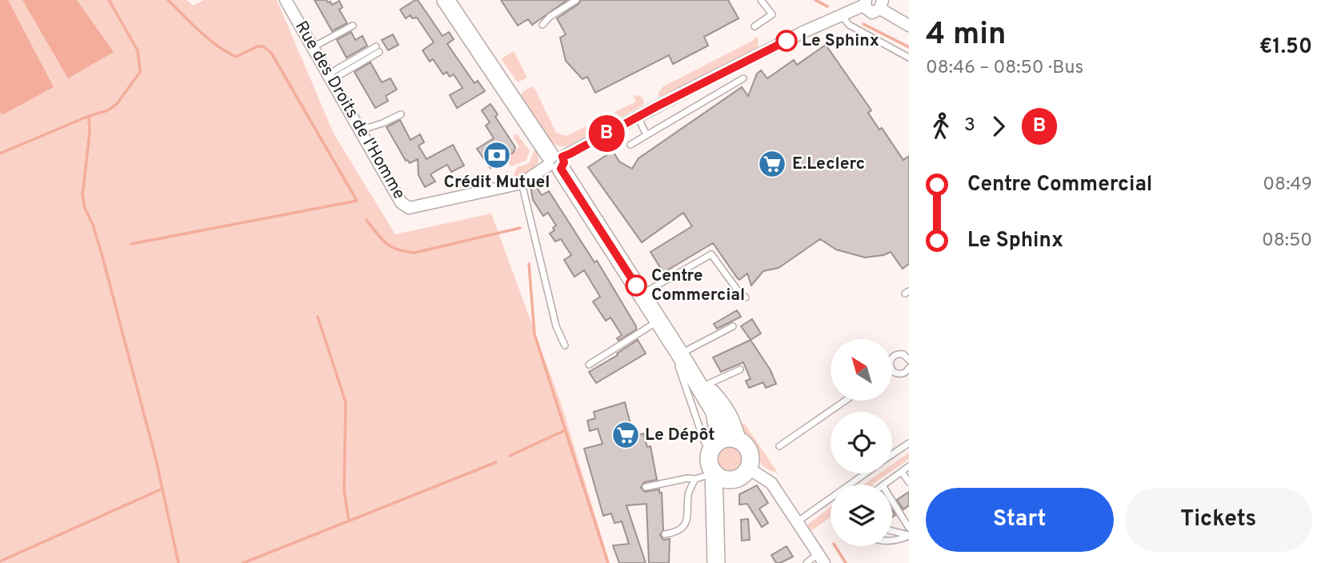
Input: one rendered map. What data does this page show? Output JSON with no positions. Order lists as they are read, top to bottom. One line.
{"streets":{"street":["Rue des Droits de l'Homme"]},"places":{"other":["Le Sphinx","Centre Commercial"],"bank":["Crédit Mutuel"],"supermarket":["E.Leclerc","Le Dépôt"]},"lines":["bus line B"],"north":"top left","page":{"on_map":"B","heading":["4 min","08:46 – 08:50 · Bus","€1.50"],"legs":["3","B"],"list":[{"name":"Centre Commercial","value":"08:49"},{"name":"Le Sphinx","value":"08:50"}],"buttons":["Start","Tickets"]}}
